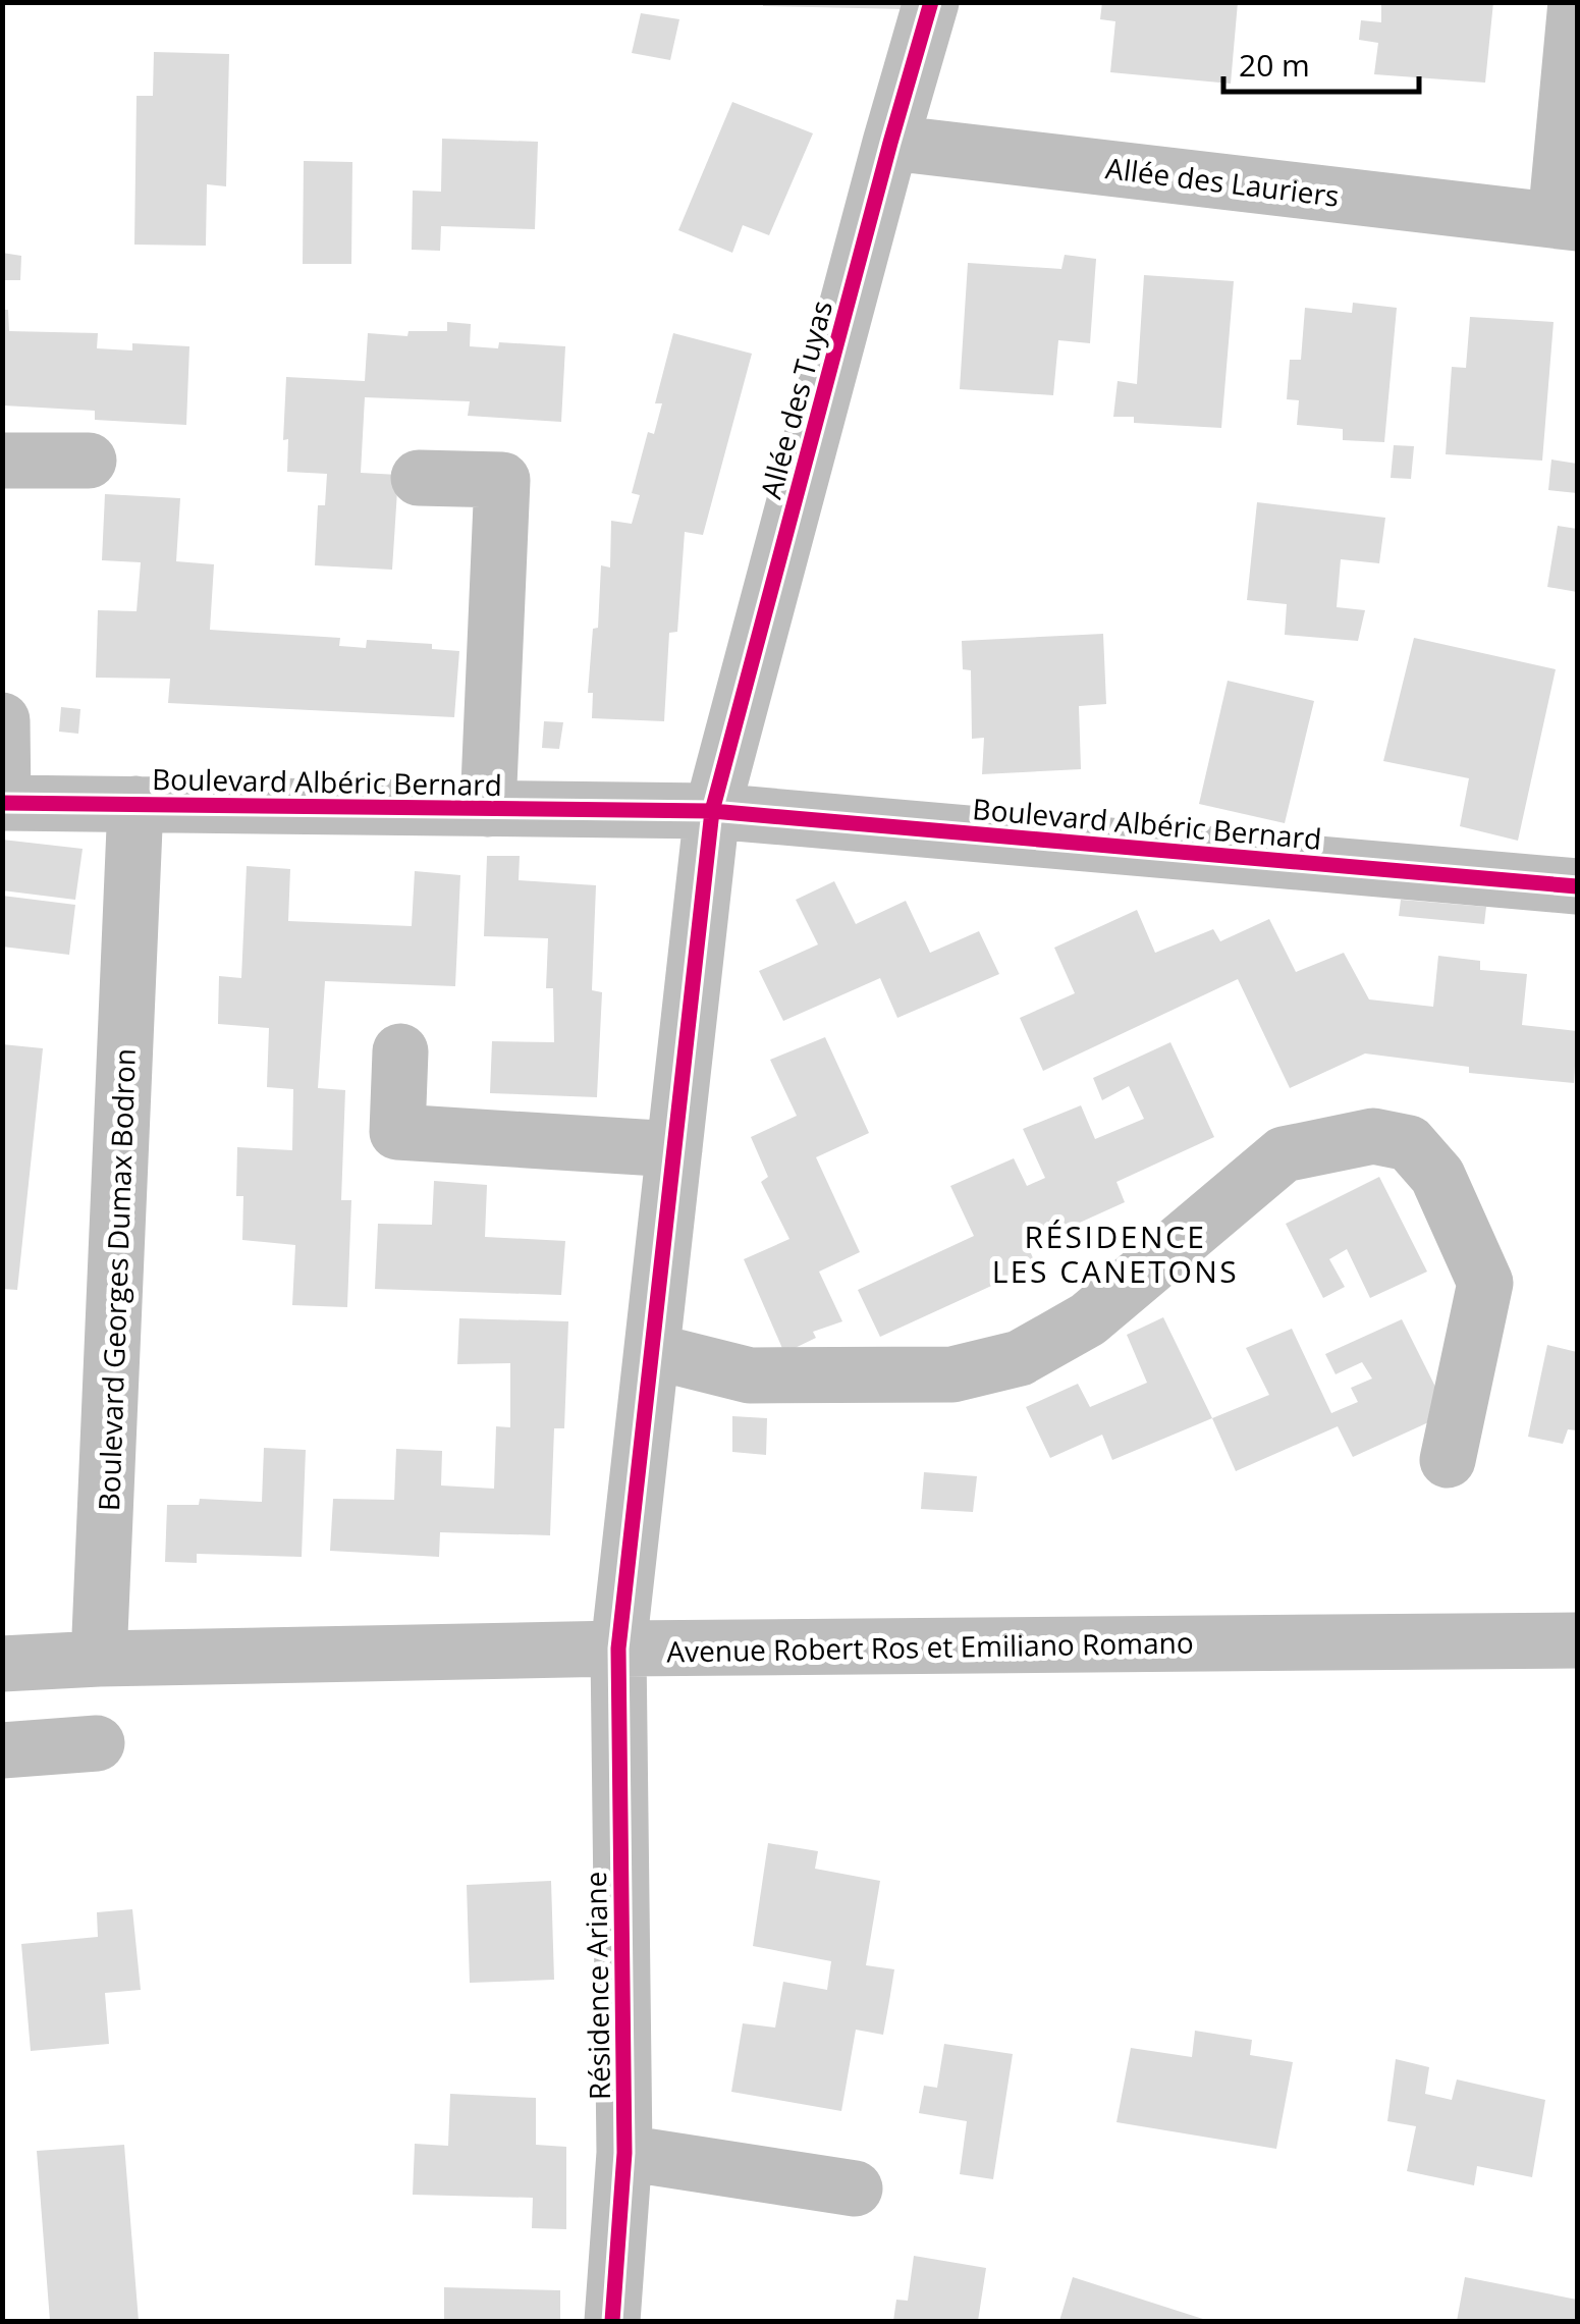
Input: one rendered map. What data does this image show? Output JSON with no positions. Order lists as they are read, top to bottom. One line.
{"streets":{"street":["Allée des Lauriers","Allée des Tuyas","Boulevard Albéric Bernard","Boulevard Georges Dumax Bodron","Avenue Robert Ros et Emiliano Romano","Résidence Ariane"]},"crossings":[["Allée des Lauriers","Allée des Tuyas"],["Allée des Tuyas","Boulevard Albéric Bernard"],["Boulevard Albéric Bernard","Boulevard Georges Dumax Bodron"],["Boulevard Georges Dumax Bodron","Avenue Robert Ros et Emiliano Romano"],["Avenue Robert Ros et Emiliano Romano","Résidence Ariane"]],"districts":["RÉSIDENCE LES CANETONS"],"scale_bar":"20 m"}
